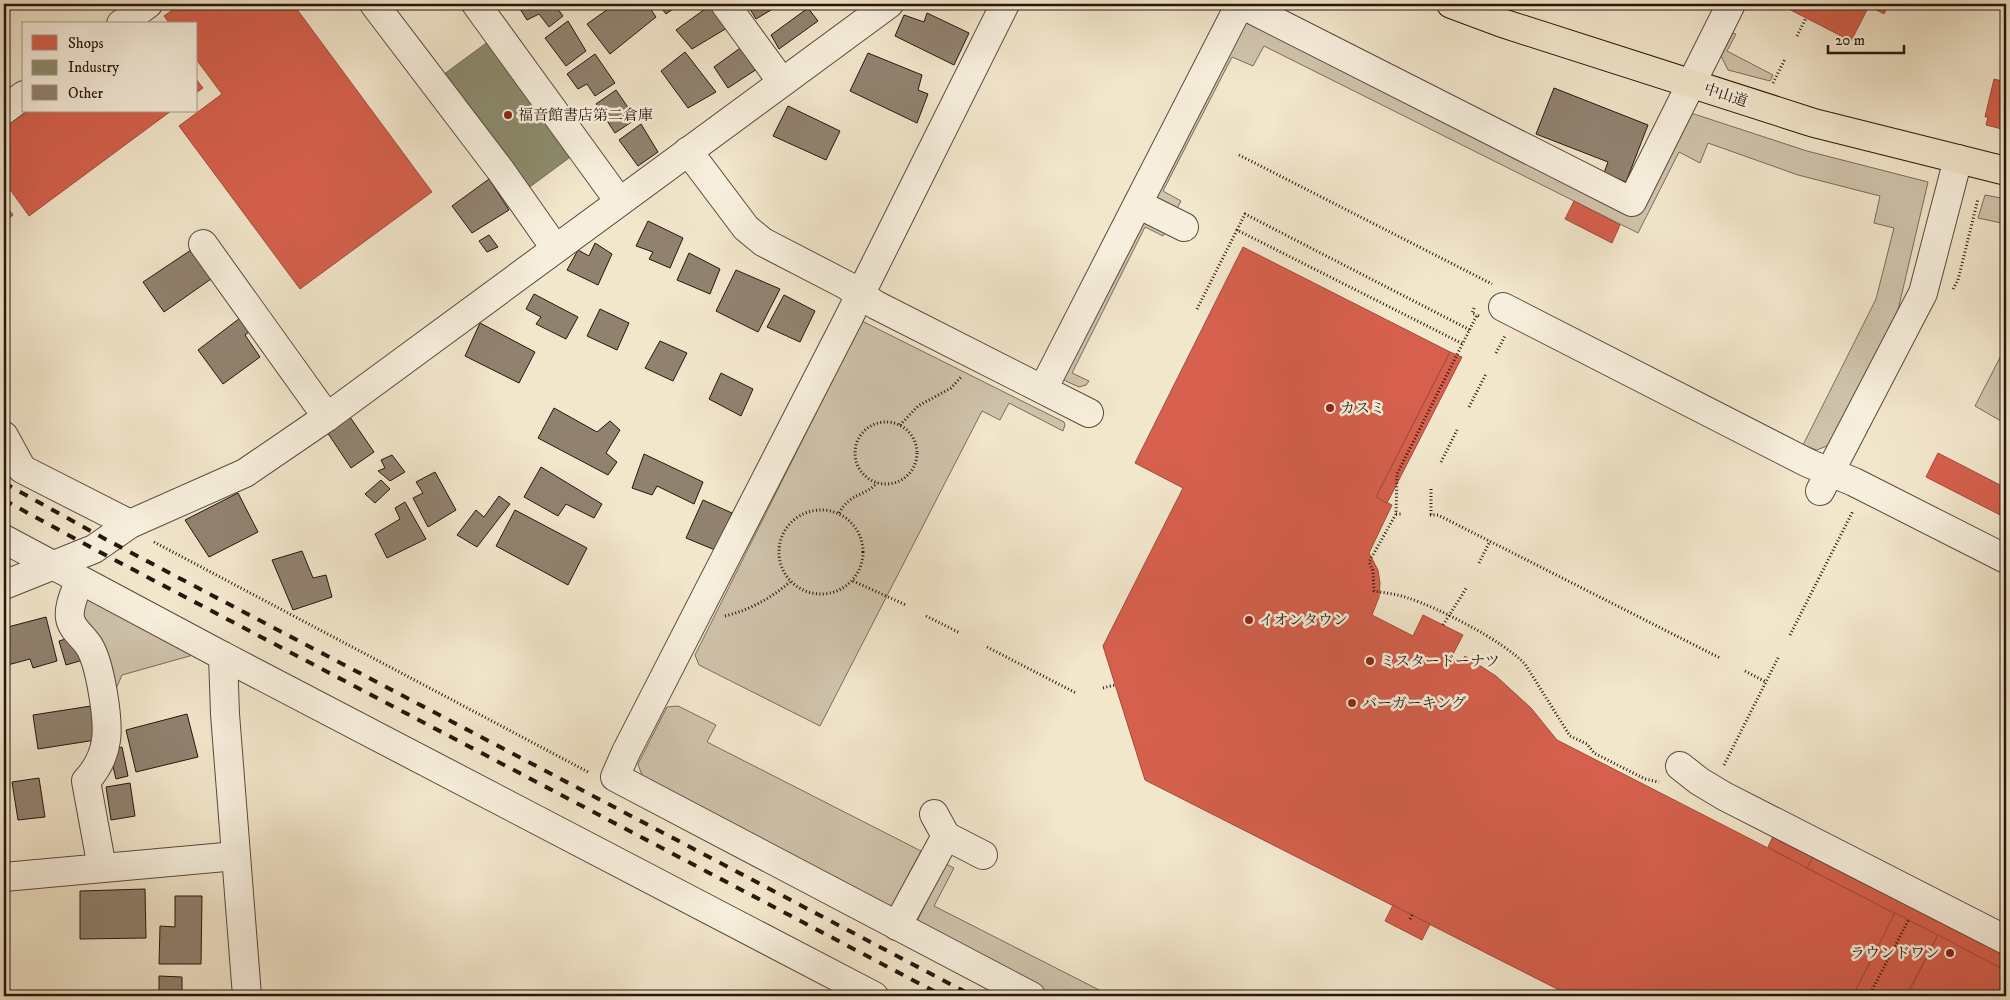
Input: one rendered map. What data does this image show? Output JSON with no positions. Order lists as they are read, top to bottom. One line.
{"streets":{"highway":["中山道"]},"places":["福音館書店第二倉庫","カスミ","イオンタウン","ミスタードーナツ","バーガーキング","ラウンドワン"],"legend":["Shops","Industry","Other"],"scale_bar":"20 m"}
